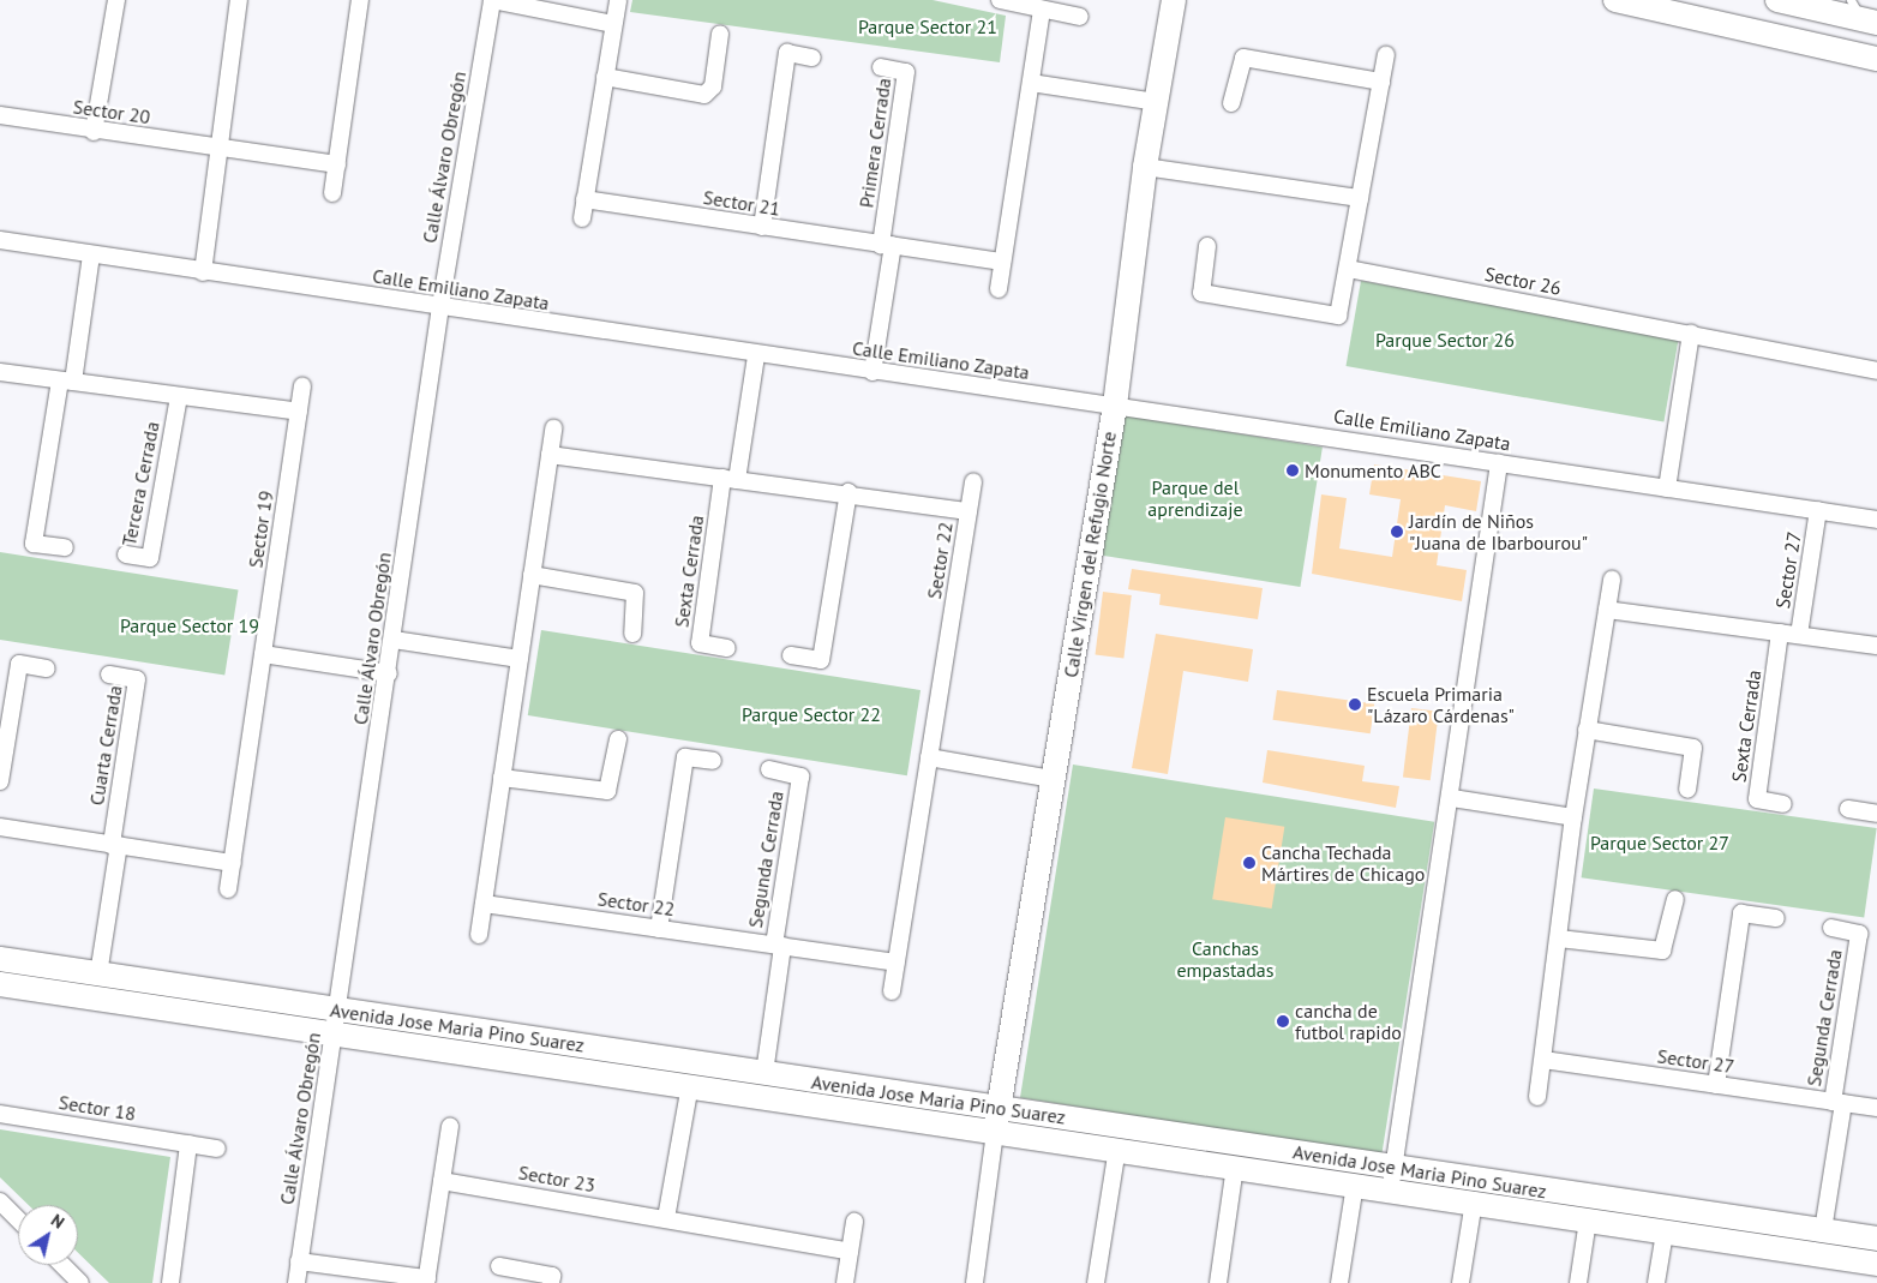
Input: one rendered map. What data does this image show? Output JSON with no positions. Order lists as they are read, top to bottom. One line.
{"streets":{"street":["Sector 20","Primera Cerrada","Calle Álvaro Obregón","Sector 21","Sector 26","Calle Emiliano Zapata","Tercera Cerrada","Sector 19","Calle Virgen del Refugio Norte","Sector 22","Sector 27","Sexta Cerrada","Cuarta Cerrada","Segunda Cerrada","Avenida Jose Maria Pino Suarez","Sector 18","Sector 23"]},"crossings":[["Primera Cerrada","Sector 21"],["Calle Álvaro Obregón","Calle Emiliano Zapata"],["Calle Álvaro Obregón","Avenida Jose Maria Pino Suarez"],["Calle Emiliano Zapata","Calle Virgen del Refugio Norte"],["Calle Emiliano Zapata","Sector 27"],["Calle Virgen del Refugio Norte","Avenida Jose Maria Pino Suarez"],["Sector 22","Sexta Cerrada"],["Sector 22","Segunda Cerrada"],["Sector 27","Sexta Cerrada"],["Sector 27","Segunda Cerrada"]],"parks":["Parque Sector 21","Parque Sector 26","Parque del aprendizaje","Parque Sector 19","Parque Sector 22","Parque Sector 27","Canchas empastadas"],"places":["Monumento ABC","Jardín de Niños \"Juana de Ibarbourou\"","Escuela Primaria \"Lázaro Cárdenas\"","Cancha Techada Mártires de Chicago","cancha de futbol rapido"],"north":"top right"}
